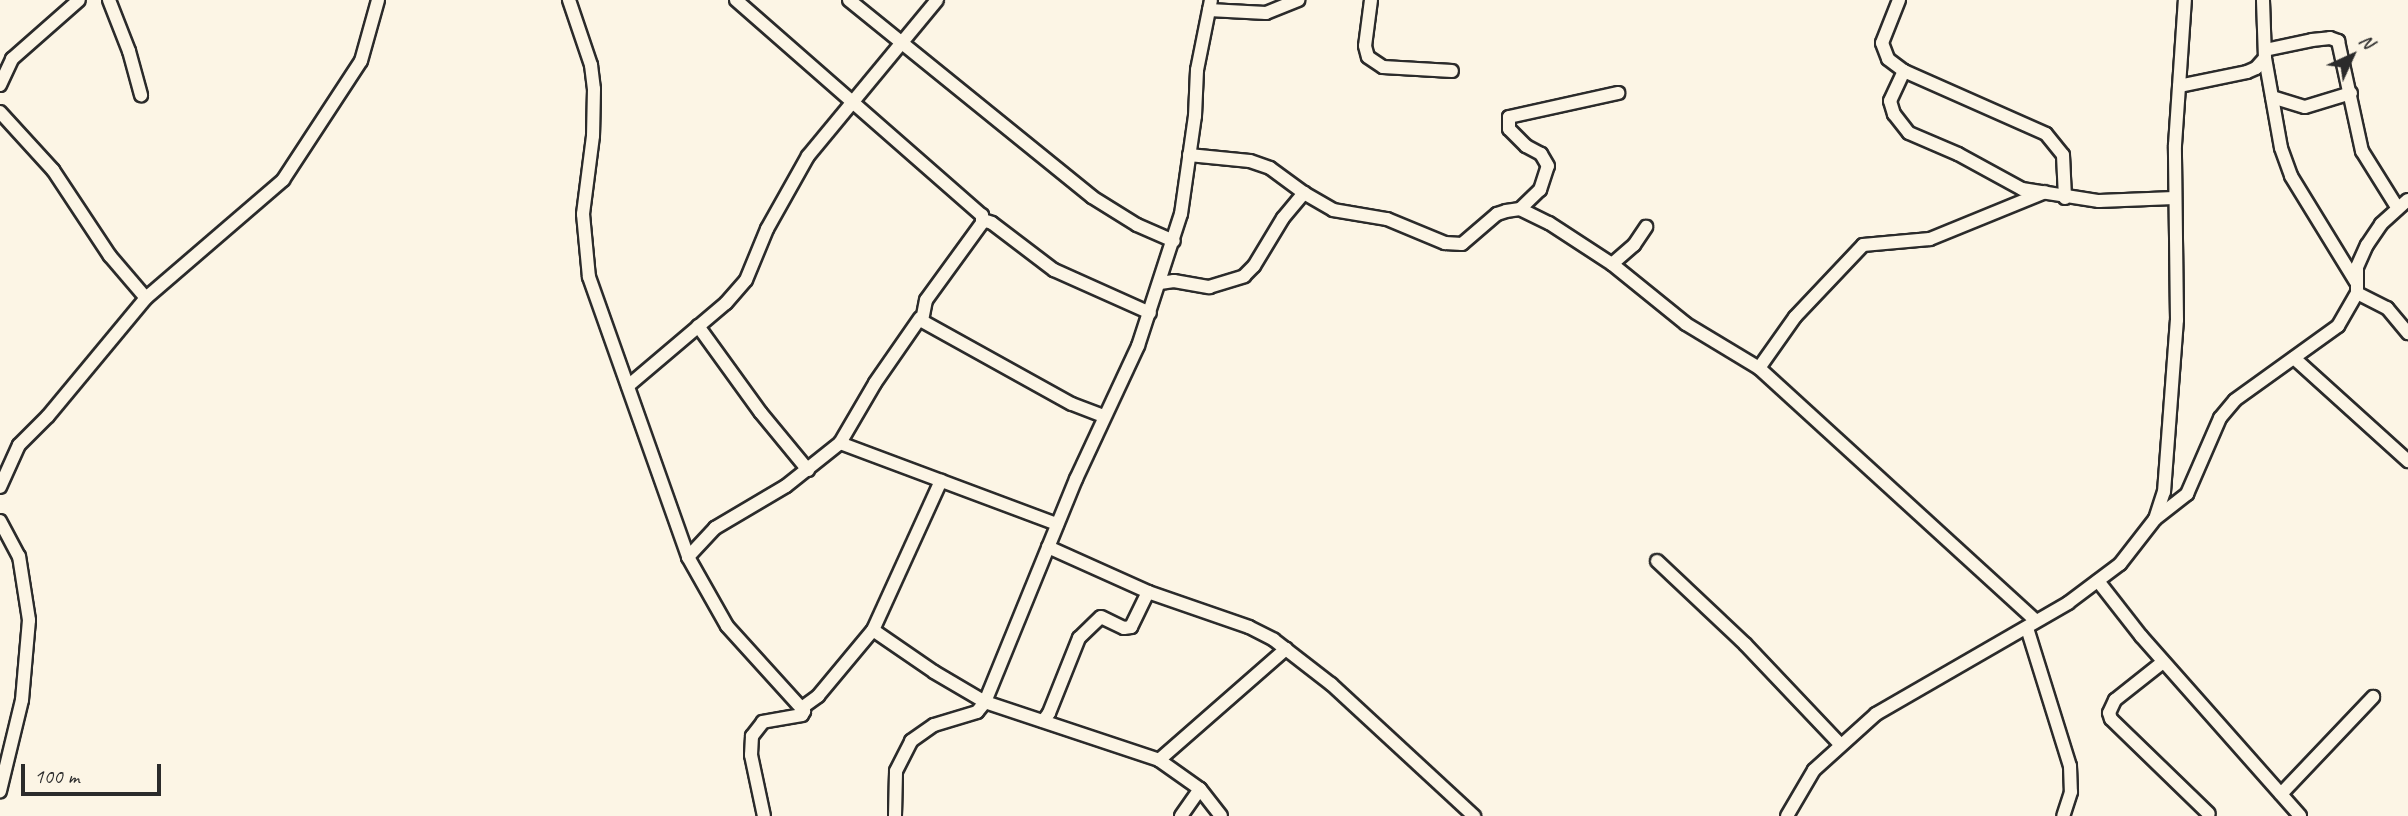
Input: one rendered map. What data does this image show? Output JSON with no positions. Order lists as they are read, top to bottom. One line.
{"scale_bar":"100 m","north":"top right"}
